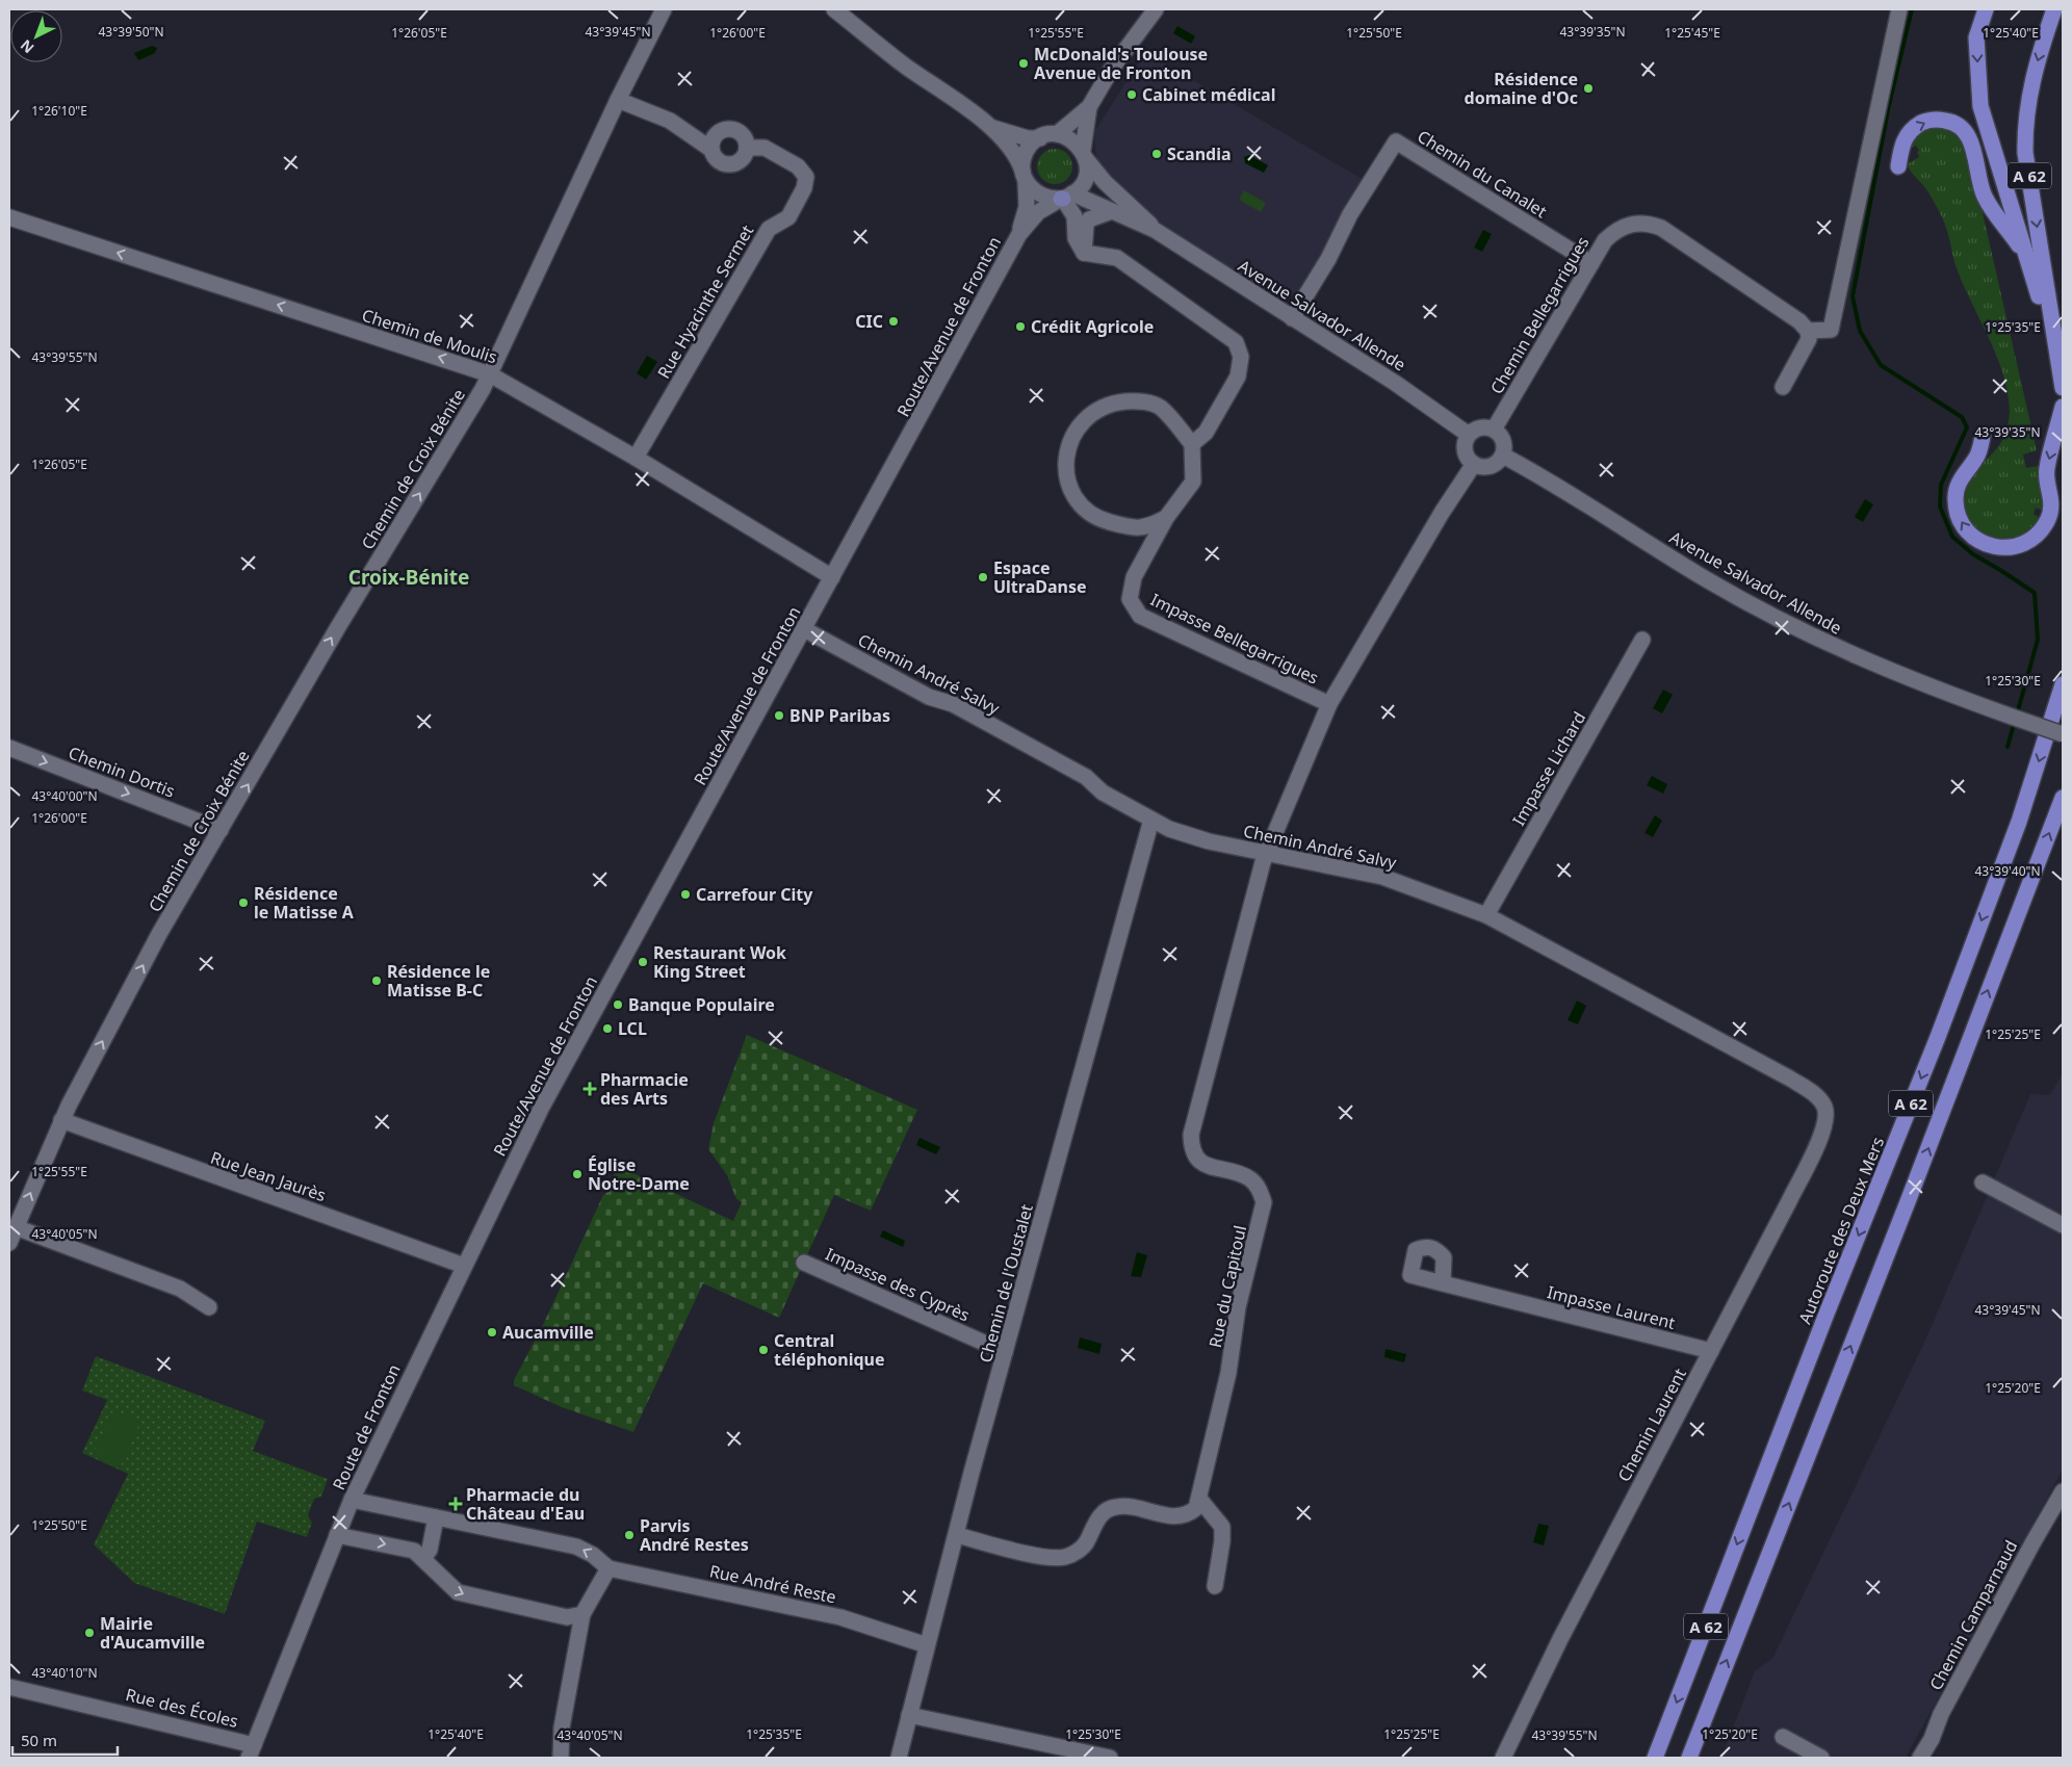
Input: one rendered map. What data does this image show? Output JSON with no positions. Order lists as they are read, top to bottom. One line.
{"streets":{"highway":["A 62","Autoroute des Deux Mers"],"street":["Chemin du Canalet","Rue Hyacinthe Sermet","Avenue Salvador Allende","Chemin Bellegarrigues","Route/Avenue de Fronton","Chemin de Moulis","Chemin de Croix Bénite","Impasse Bellegarrigues","Chemin André Salvy","Impasse Lichard","Chemin Dortis","Rue Jean Jaurès","Chemin de l'Oustalet","Impasse des Cyprès","Rue du Capitoul","Impasse Laurent","Chemin Laurent","Route de Fronton","Rue André Reste","Chemin Camparnaud","Rue des Écoles"]},"crossings":[["Chemin du Canalet","Avenue Salvador Allende"],["Chemin du Canalet","Chemin Bellegarrigues"],["Rue Hyacinthe Sermet","Chemin de Moulis"],["Avenue Salvador Allende","Chemin Bellegarrigues"],["Route/Avenue de Fronton","Chemin de Moulis"],["Route/Avenue de Fronton","Chemin André Salvy"],["Route/Avenue de Fronton","Route de Fronton"],["Chemin de Moulis","Chemin de Croix Bénite"],["Chemin de Croix Bénite","Chemin Dortis"],["Chemin de Croix Bénite","Rue Jean Jaurès"],["Impasse Bellegarrigues","Rue du Capitoul"],["Chemin André Salvy","Impasse Lichard"],["Chemin André Salvy","Chemin de l'Oustalet"],["Chemin André Salvy","Rue du Capitoul"],["Chemin André Salvy","Chemin Laurent"],["Rue Jean Jaurès","Route de Fronton"],["Chemin de l'Oustalet","Impasse des Cyprès"],["Chemin de l'Oustalet","Rue André Reste"],["Impasse Laurent","Chemin Laurent"],["Route de Fronton","Rue des Écoles"]],"one_way":["Chemin de Moulis","Chemin de Croix Bénite","Chemin Dortis"],"districts":["Croix-Bénite"],"places":{"other":["McDonald's Toulouse Avenue de Fronton","Résidence domaine d'Oc","Cabinet médical","Scandia","CIC","Crédit Agricole","Espace UltraDanse","BNP Paribas","Carrefour City","Résidence le Matisse A","Restaurant Wok King Street","Résidence le Matisse B-C","Banque Populaire","LCL","Église Notre-Dame","Aucamville","Central téléphonique","Parvis André Restes","Mairie d'Aucamville"],"health":["Pharmacie des Arts","Pharmacie du Château d'Eau"]},"scale_bar":"50 m","north":"bottom left","coordinates":["43°39'45\"N","43°39'35\"N","43°39'50\"N","1°26'05\"E","1°26'00\"E","1°25'55\"E","1°25'50\"E","1°25'45\"E","1°25'40\"E","1°26'10\"E","1°25'35\"E","43°39'55\"N","1°25'30\"E","43°40'00\"N","43°39'40\"N","1°25'25\"E","43°40'05\"N","1°25'20\"E","43°40'10\"N"]}
